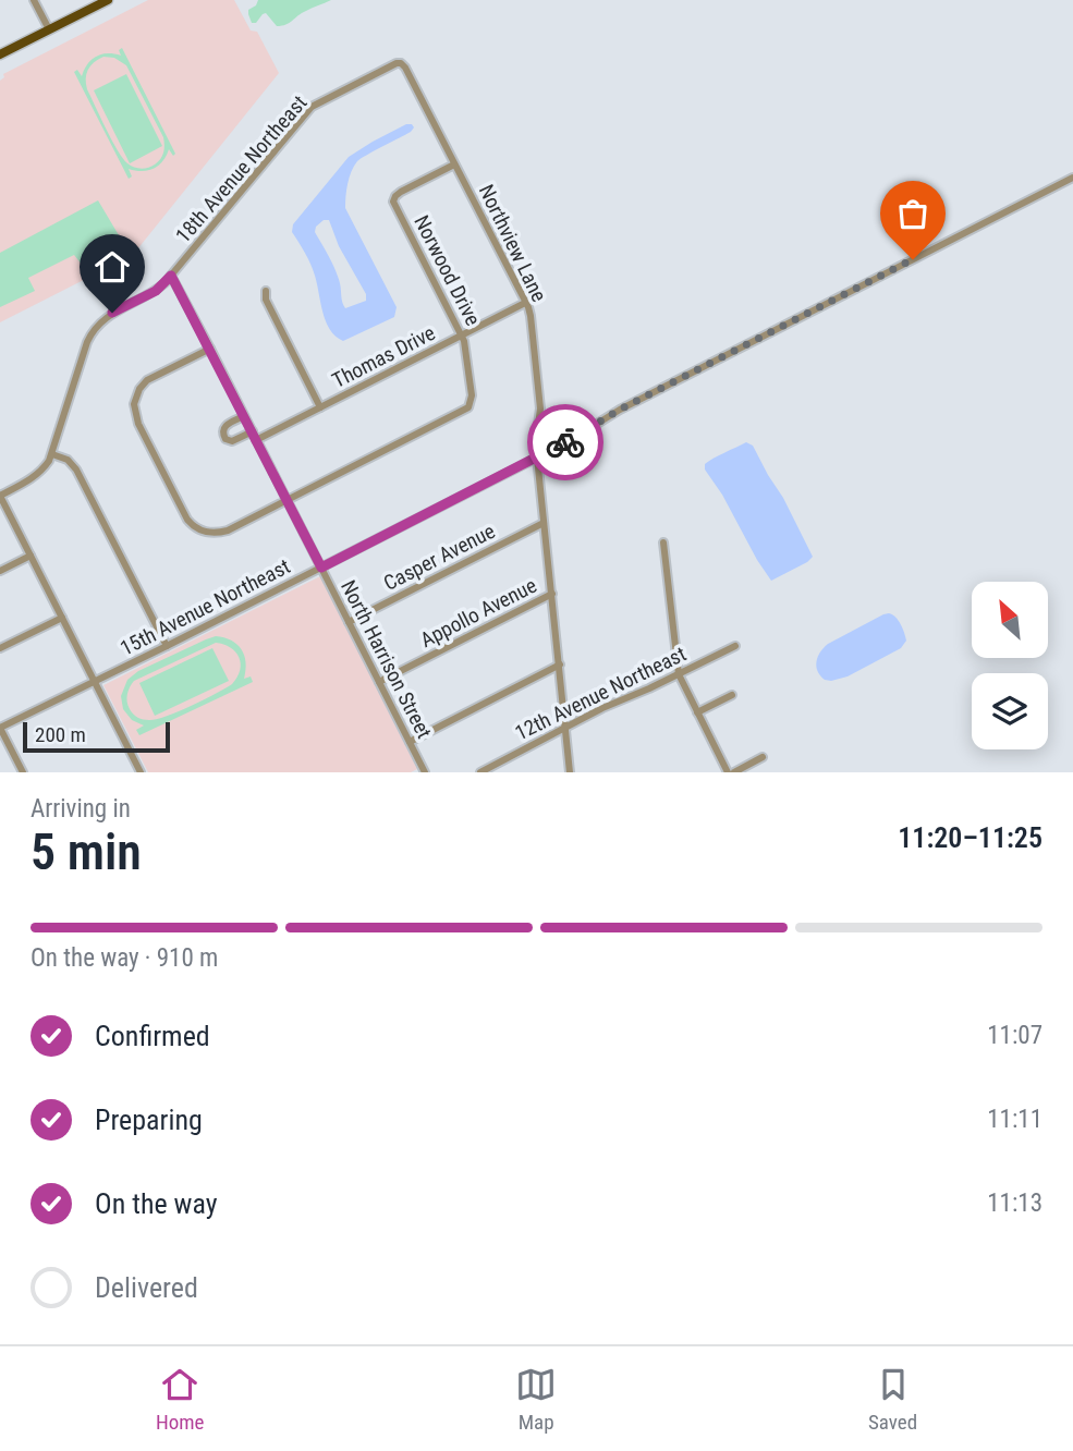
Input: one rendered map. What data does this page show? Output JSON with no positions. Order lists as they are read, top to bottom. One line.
{"streets":{"street":["18th Avenue Northeast","Northview Lane","Norwood Drive","Thomas Drive","Casper Avenue","15th Avenue Northeast","Appollo Avenue","North Harrison Street","12th Avenue Northeast"]},"crossings":[["18th Avenue Northeast","Northview Lane"],["18th Avenue Northeast","North Harrison Street"],["Northview Lane","Norwood Drive"],["Northview Lane","Thomas Drive"],["Northview Lane","Casper Avenue"],["Northview Lane","15th Avenue Northeast"],["Northview Lane","Appollo Avenue"],["Northview Lane","12th Avenue Northeast"],["Norwood Drive","Thomas Drive"],["Norwood Drive","North Harrison Street"],["Thomas Drive","North Harrison Street"],["Casper Avenue","North Harrison Street"],["15th Avenue Northeast","North Harrison Street"],["Appollo Avenue","North Harrison Street"]],"scale_bar":"200 m","north":"top left","page":{"scale":"200 m","heading":["5 min","Arriving in","11:20–11:25"],"bar":"On the way · 910 m","list":[["Confirmed","11:07"],["Preparing","11:11"],["On the way","11:13"],"Delivered"],"tabs":["Home","Map","Saved"]}}
